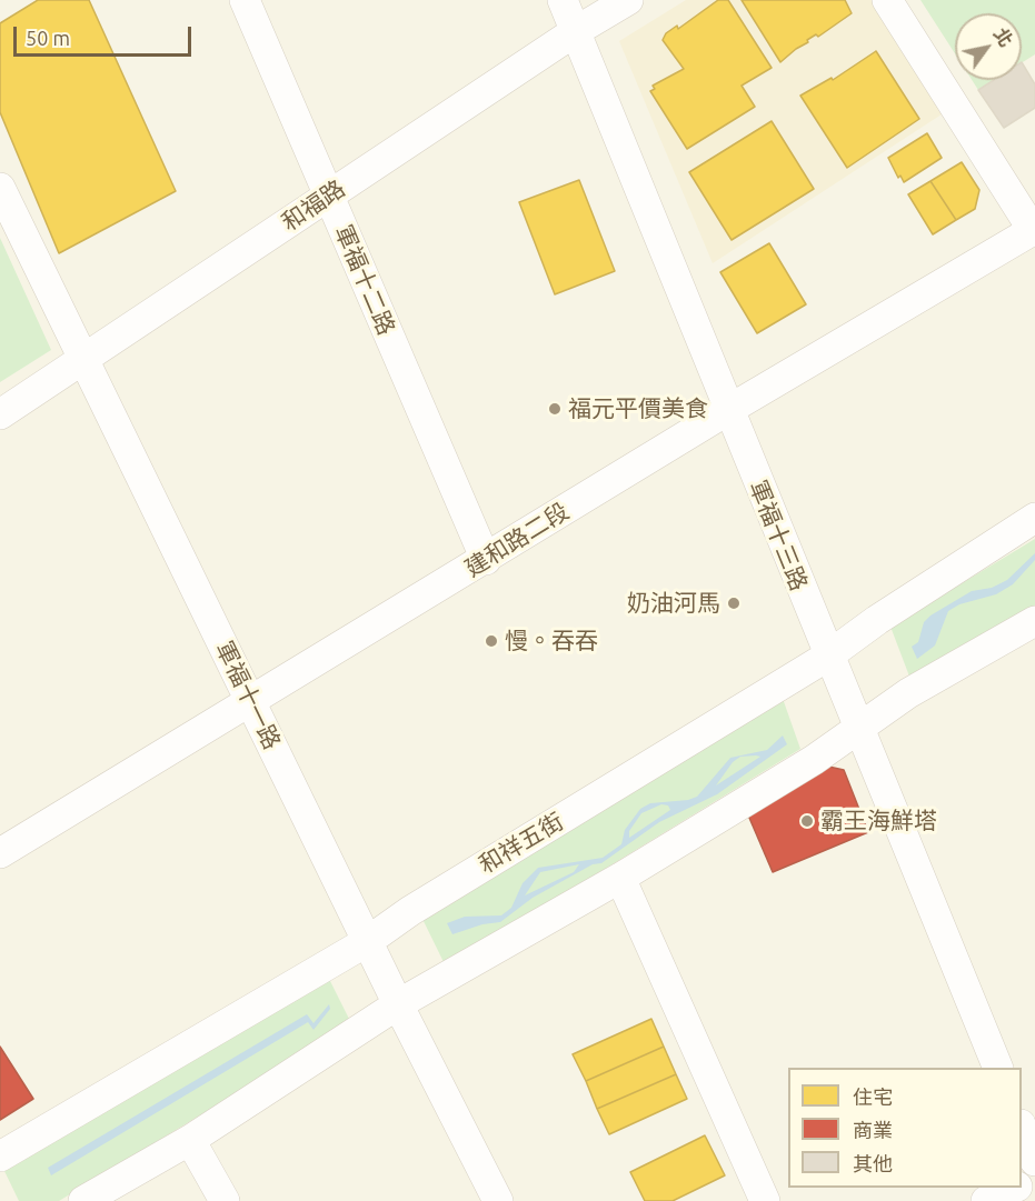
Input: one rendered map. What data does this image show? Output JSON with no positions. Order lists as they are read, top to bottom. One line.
{"streets":{"street":["和福路","軍福十二路","軍福十三路","建和路二段","軍福十一路","和祥五街"]},"crossings":[["和福路","軍福十二路"],["和福路","軍福十三路"],["和福路","軍福十一路"],["軍福十二路","建和路二段"],["軍福十三路","建和路二段"],["軍福十三路","和祥五街"],["建和路二段","軍福十一路"],["軍福十一路","和祥五街"]],"places":["福元平價美食","奶油河馬","慢。吞吞","霸王海鮮塔"],"legend":["住宅","商業","其他"],"scale_bar":"50 m","north":"top right"}
